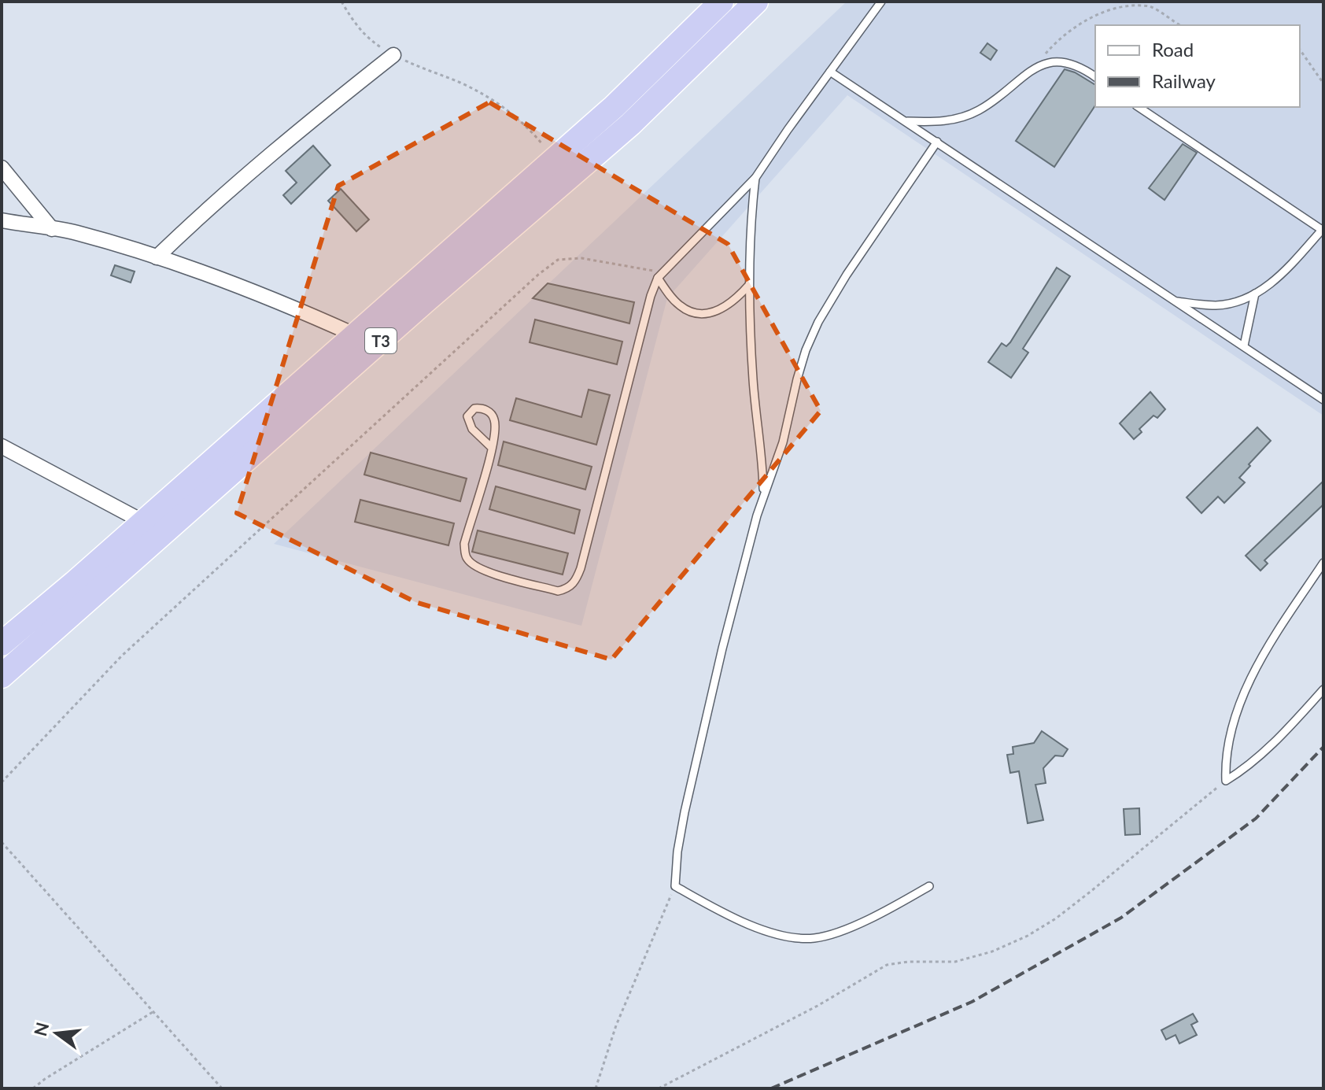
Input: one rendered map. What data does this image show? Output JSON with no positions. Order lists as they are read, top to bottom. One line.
{"streets":{"highway":["T3"]},"legend":["Road","Railway"],"north":"left"}
